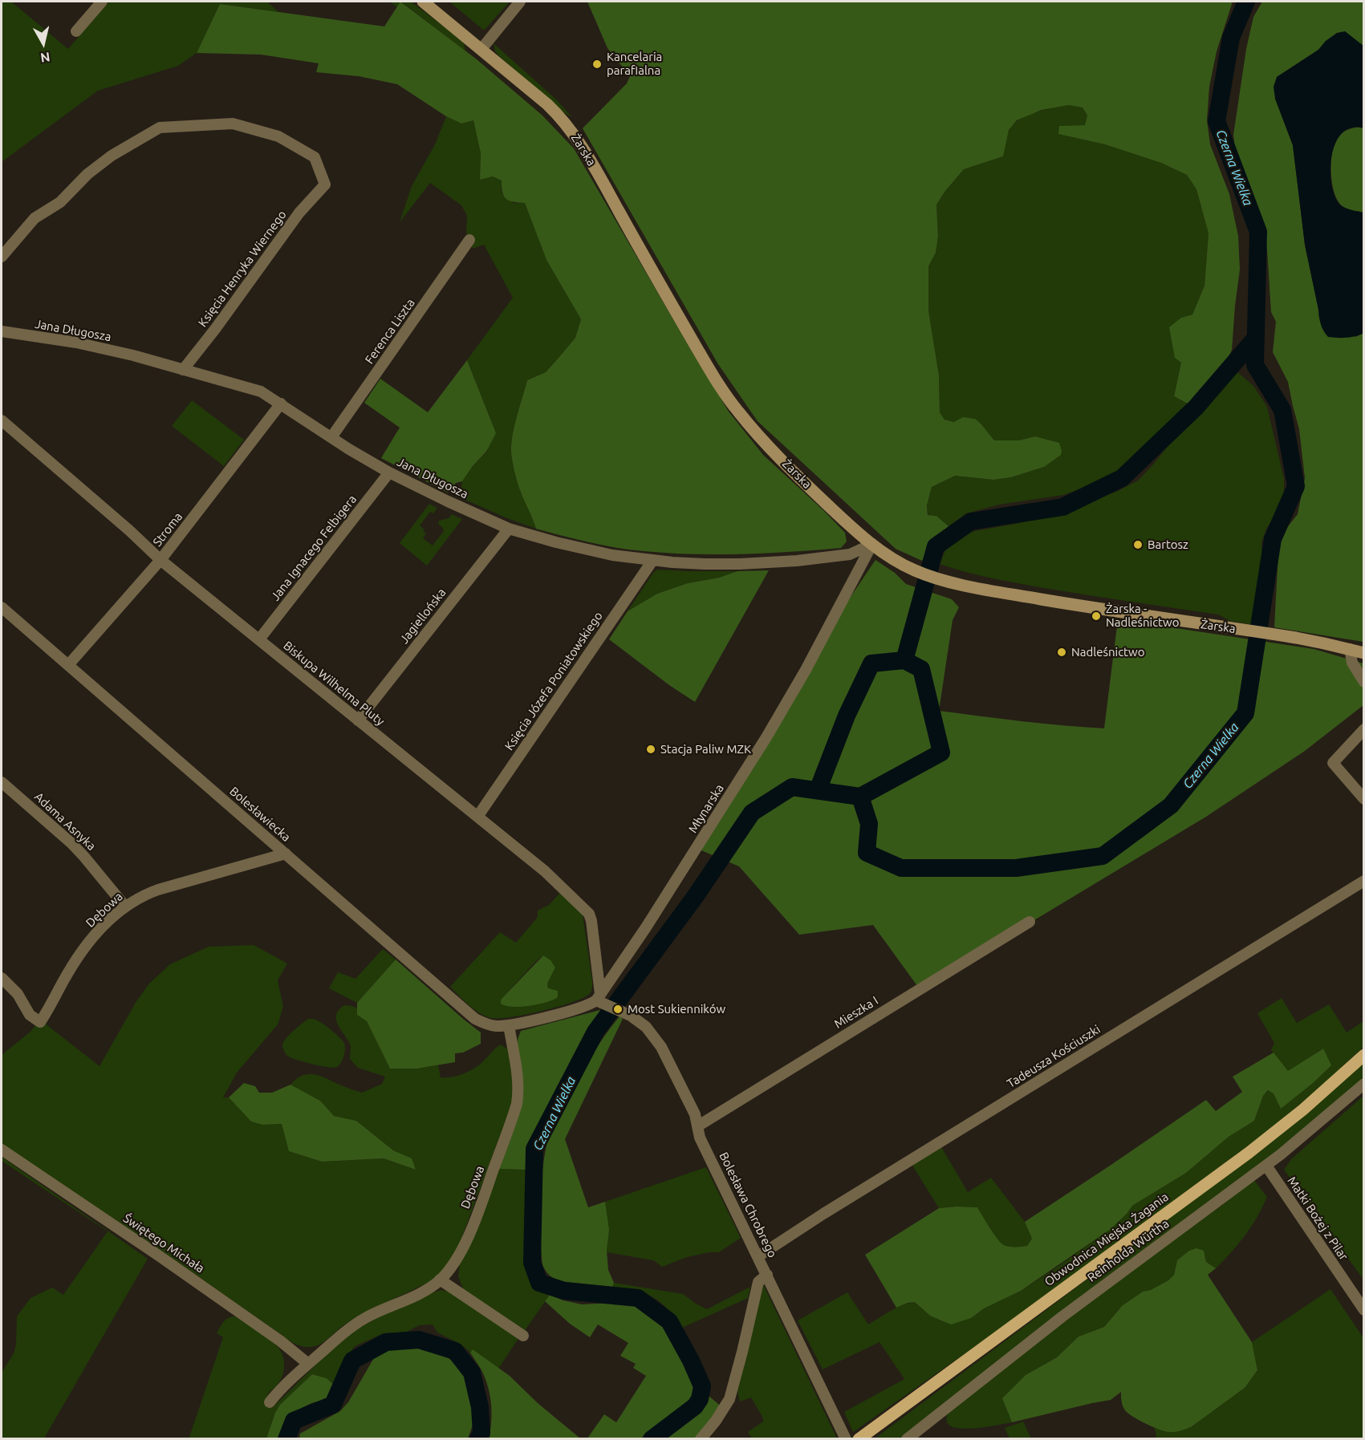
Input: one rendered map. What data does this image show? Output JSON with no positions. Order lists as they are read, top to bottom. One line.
{"streets":{"main road":["Obwodnica Miejska Żagania"],"street":["Żarska","Księcia Henryka Wiernego","Jana Długosza","Ferenca Liszta","Stroma","Jana Ignacego Felbigera","Jagiellońska","Księcia Józefa Poniatowskiego","Biskupa Wilhelma Pluty","Młynarska","Bolesławiecka","Adama Asnyka","Dębowa","Mieszka I","Tadeusza Kościuszki","Bolesława Chrobrego","Matki Bożej z Pilar","Świętego Michała","Reinholda Würtha"]},"crossings":[["Żarska","Jana Długosza"],["Żarska","Młynarska"],["Księcia Henryka Wiernego","Jana Długosza"],["Jana Długosza","Ferenca Liszta"],["Jana Długosza","Stroma"],["Jana Długosza","Jana Ignacego Felbigera"],["Jana Długosza","Jagiellońska"],["Jana Długosza","Księcia Józefa Poniatowskiego"],["Jana Długosza","Młynarska"],["Stroma","Biskupa Wilhelma Pluty"],["Stroma","Bolesławiecka"],["Jana Ignacego Felbigera","Biskupa Wilhelma Pluty"],["Jagiellońska","Biskupa Wilhelma Pluty"],["Księcia Józefa Poniatowskiego","Biskupa Wilhelma Pluty"],["Biskupa Wilhelma Pluty","Młynarska"],["Biskupa Wilhelma Pluty","Bolesława Chrobrego"],["Młynarska","Bolesława Chrobrego"],["Bolesławiecka","Dębowa"],["Adama Asnyka","Dębowa"],["Dębowa","Świętego Michała"],["Mieszka I","Bolesława Chrobrego"],["Tadeusza Kościuszki","Bolesława Chrobrego"],["Matki Bożej z Pilar","Reinholda Würtha"]],"water":["Czerna Wielka"],"places":["Kancelaria parafialna","Bartosz","Żarska - Nadleśnictwo","Nadleśnictwo","Stacja Paliw MZK","Most Sukienników"],"north":"bottom"}
